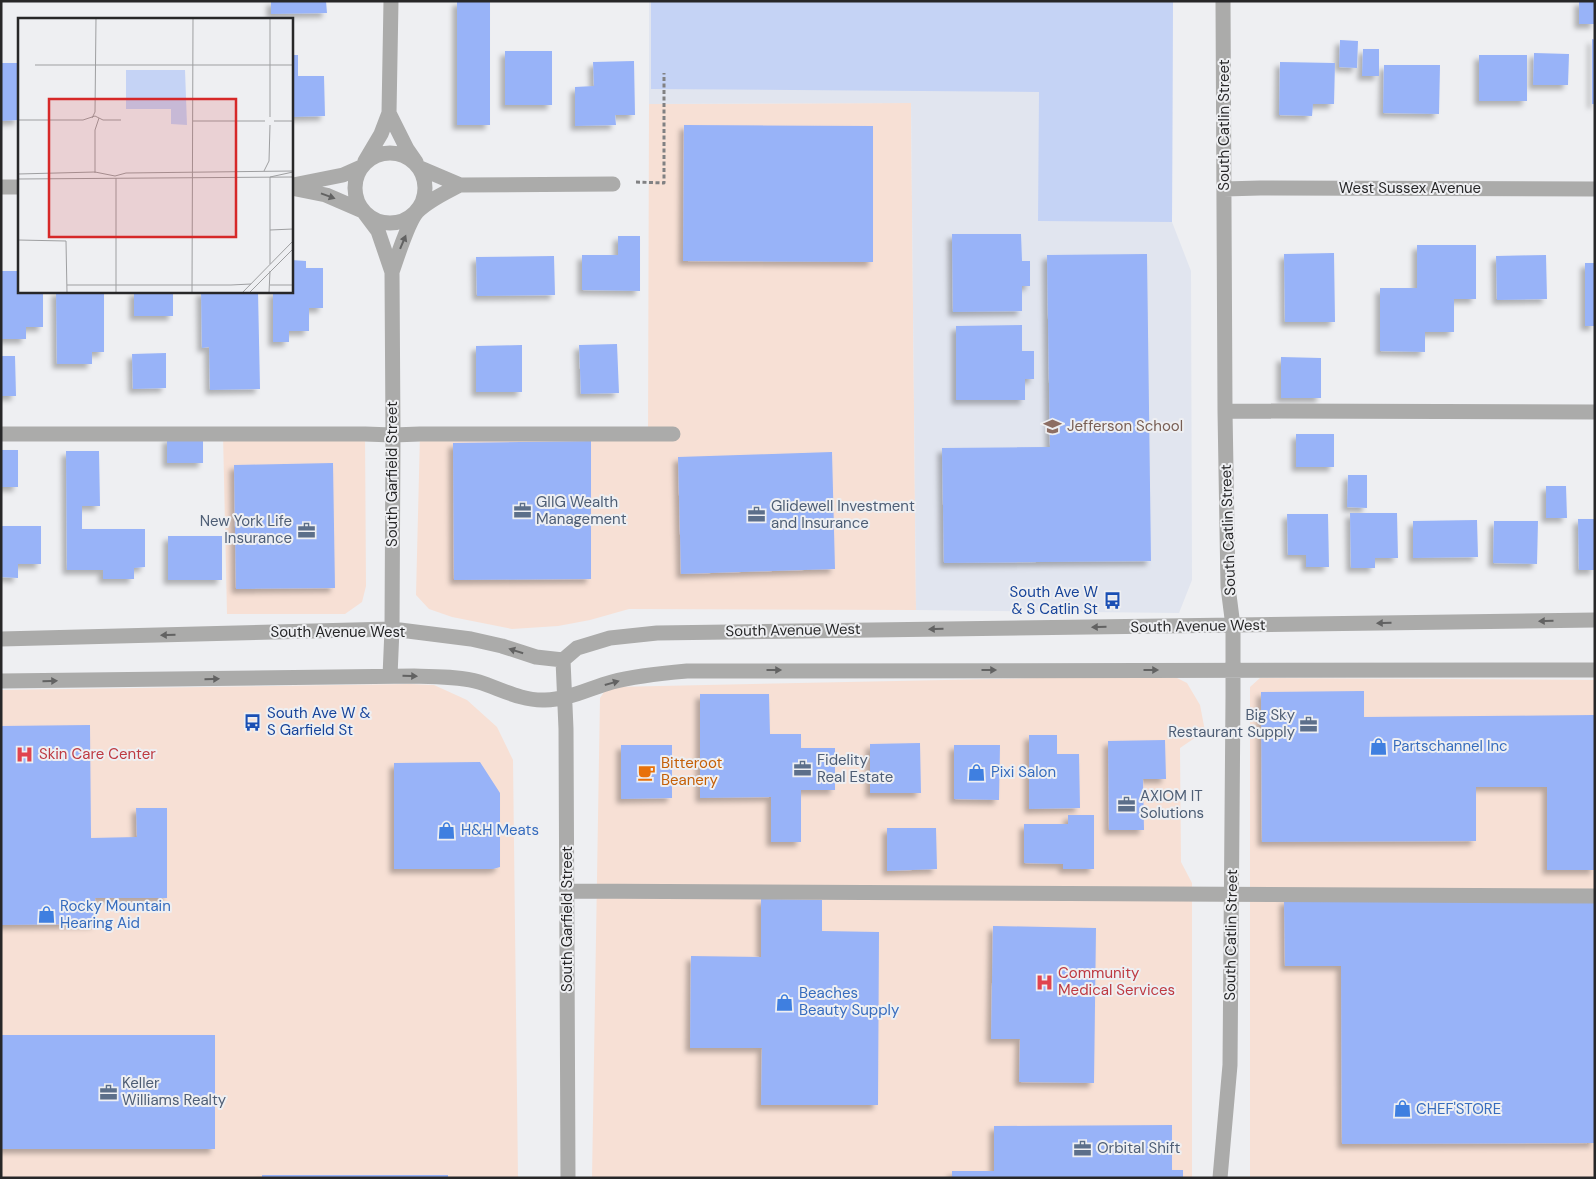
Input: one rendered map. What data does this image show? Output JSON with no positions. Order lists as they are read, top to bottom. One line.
{"streets":{"street":["South Catlin Street","West Sussex Avenue","South Garfield Street","South Avenue West"]},"crossings":[["South Catlin Street","West Sussex Avenue"],["South Catlin Street","South Avenue West"],["South Garfield Street","South Avenue West"]],"places":{"school or university":["Jefferson School"],"office":["GIIG Wealth Management","Glidewell Investment and Insurance","New York Life Insurance","Big Sky Restaurant Supply","Fidelity Real Estate","AXIOM IT Solutions","Keller Williams Realty","Orbital Shift"],"bus stop":["South Ave W & S Catlin St","South Ave W & S Garfield St"],"shop":["Partschannel Inc","Pixi Salon","H&H Meats","Rocky Mountain Hearing Aid","Beaches Beauty Supply","CHEF'STORE"],"hospital":["Skin Care Center","Community Medical Services"],"cafe":["Bitteroot Beanery"]}}
